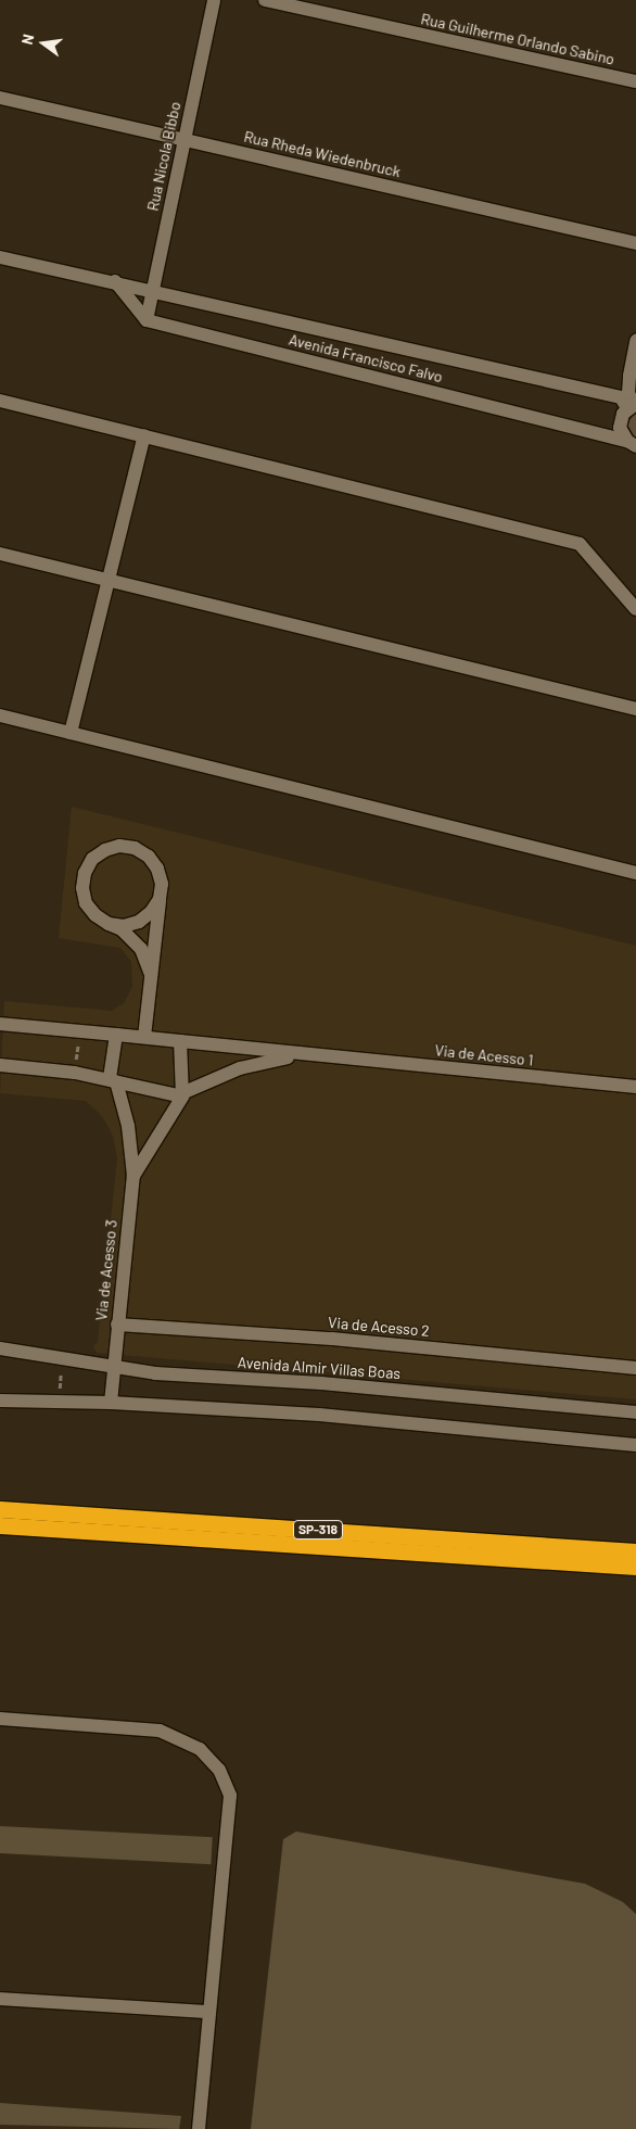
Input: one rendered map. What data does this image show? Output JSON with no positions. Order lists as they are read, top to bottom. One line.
{"streets":{"highway":["SP-318"],"street":["Rua Guilherme Orlando Sabino","Rua Rheda Wiedenbruck","Rua Nicola Bibbo","Avenida Francisco Falvo","Via de Acesso 1","Via de Acesso 3","Via de Acesso 2","Avenida Almir Villas Boas"]},"crossings":[["Rua Rheda Wiedenbruck","Rua Nicola Bibbo"],["Rua Nicola Bibbo","Avenida Francisco Falvo"],["Via de Acesso 3","Via de Acesso 2"],["Via de Acesso 3","Avenida Almir Villas Boas"]],"north":"left"}
